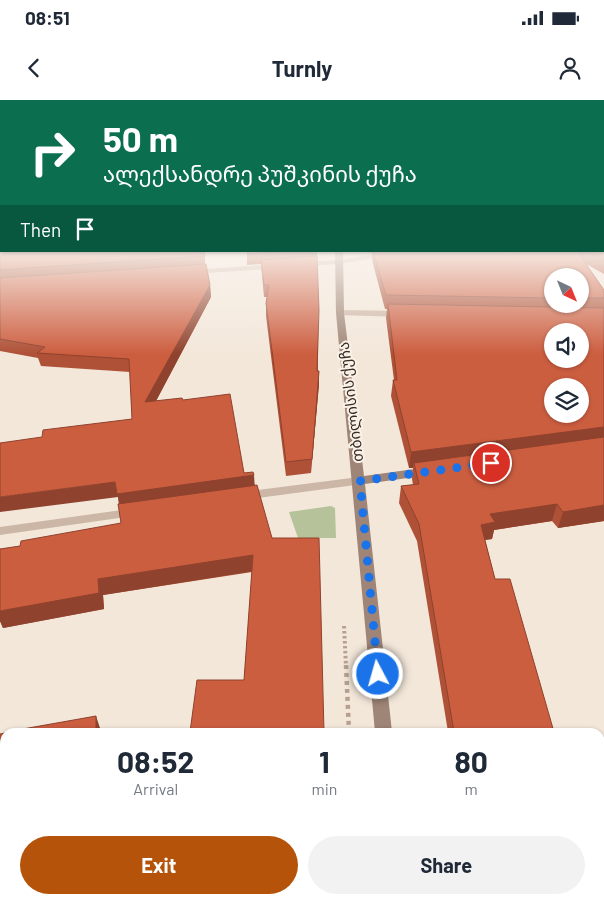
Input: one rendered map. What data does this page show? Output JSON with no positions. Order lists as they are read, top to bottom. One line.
{"streets":{"main road":["თბილისის ქუჩა"]},"north":"bottom right","page":{"status":"08:51","header":"Turnly","turn":["50 m","ალექსანდრე პუშკინის ქუჩა"],"then":"Then","eta":["08:52","Arrival","1","min","80","m"],"buttons":["Exit","Share"]}}
